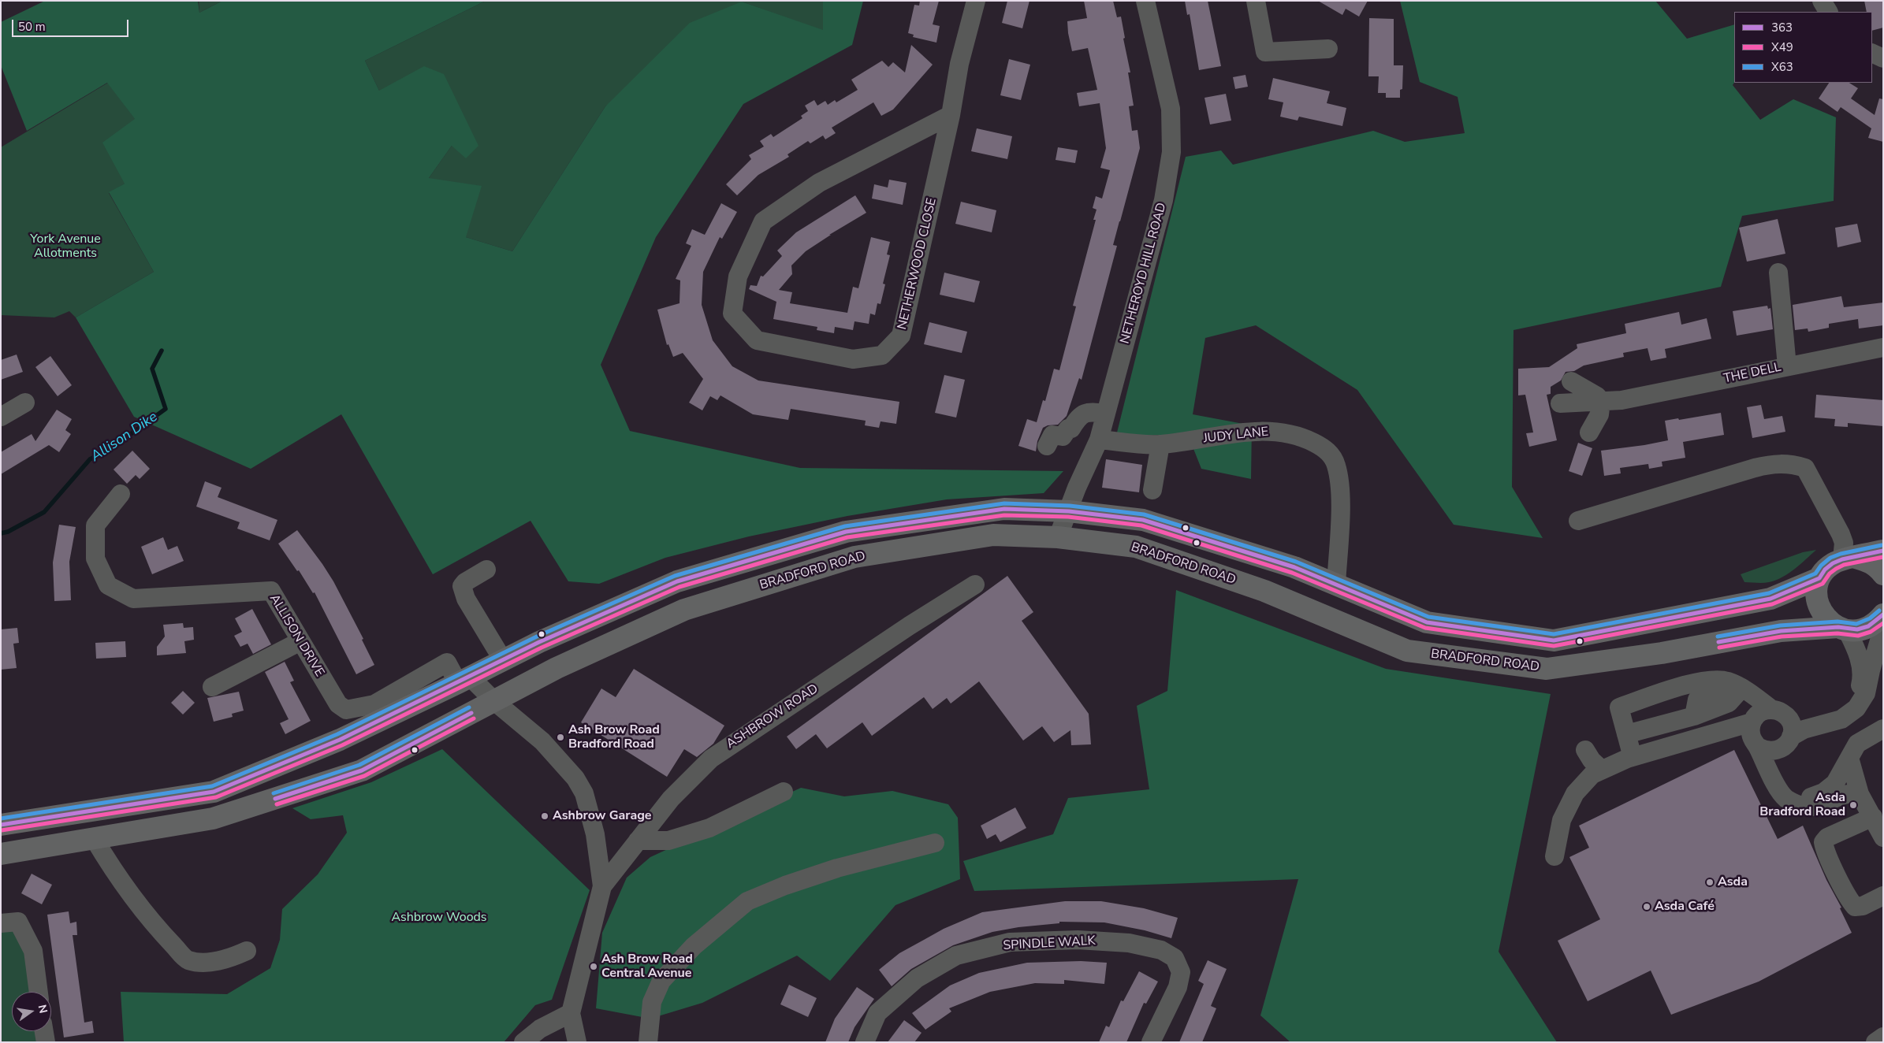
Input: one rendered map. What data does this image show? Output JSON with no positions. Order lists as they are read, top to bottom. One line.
{"streets":{"main road":["BRADFORD ROAD"],"street":["NETHERWOOD CLOSE","NETHEROYD HILL ROAD","THE DELL","JUDY LANE","ALLISON DRIVE","ASHBROW ROAD","SPINDLE WALK"]},"crossings":[["NETHEROYD HILL ROAD","JUDY LANE"],["NETHEROYD HILL ROAD","BRADFORD ROAD"],["BRADFORD ROAD","ASHBROW ROAD"]],"water":["Allison Dike"],"parks":["York Avenue Allotments","Ashbrow Woods"],"places":["Ash Brow Road Bradford Road","Asda Bradford Road","Ashbrow Garage","Asda","Asda Café","Ash Brow Road Central Avenue"],"lines":["transit line X63","transit line 363","transit line X49"],"legend":["363","X49","X63"],"scale_bar":"50 m","north":"right"}
